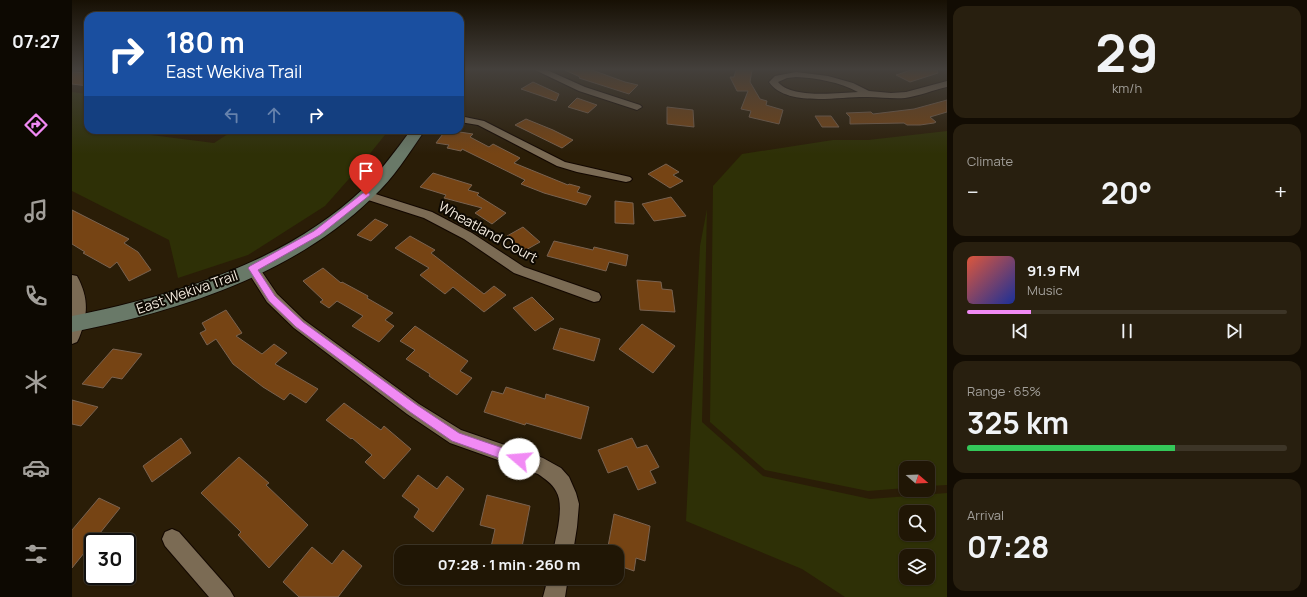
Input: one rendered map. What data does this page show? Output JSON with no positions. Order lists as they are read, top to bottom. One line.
{"streets":{"street":["Wheatland Court","East Wekiva Trail"]},"crossings":[["Wheatland Court","East Wekiva Trail"]],"north":"right","page":{"tabs":"07:27","tile":[["29","km/h"],"Climate",["Range · 65%","325 km"],["Arrival","07:28"]],"turn":["180 m","East Wekiva Trail"],"heat":["−","20°","+"],"song":["91.9 FM","Music"],"limit":"30","trip":"07:28 · 1 min · 260 m"}}
